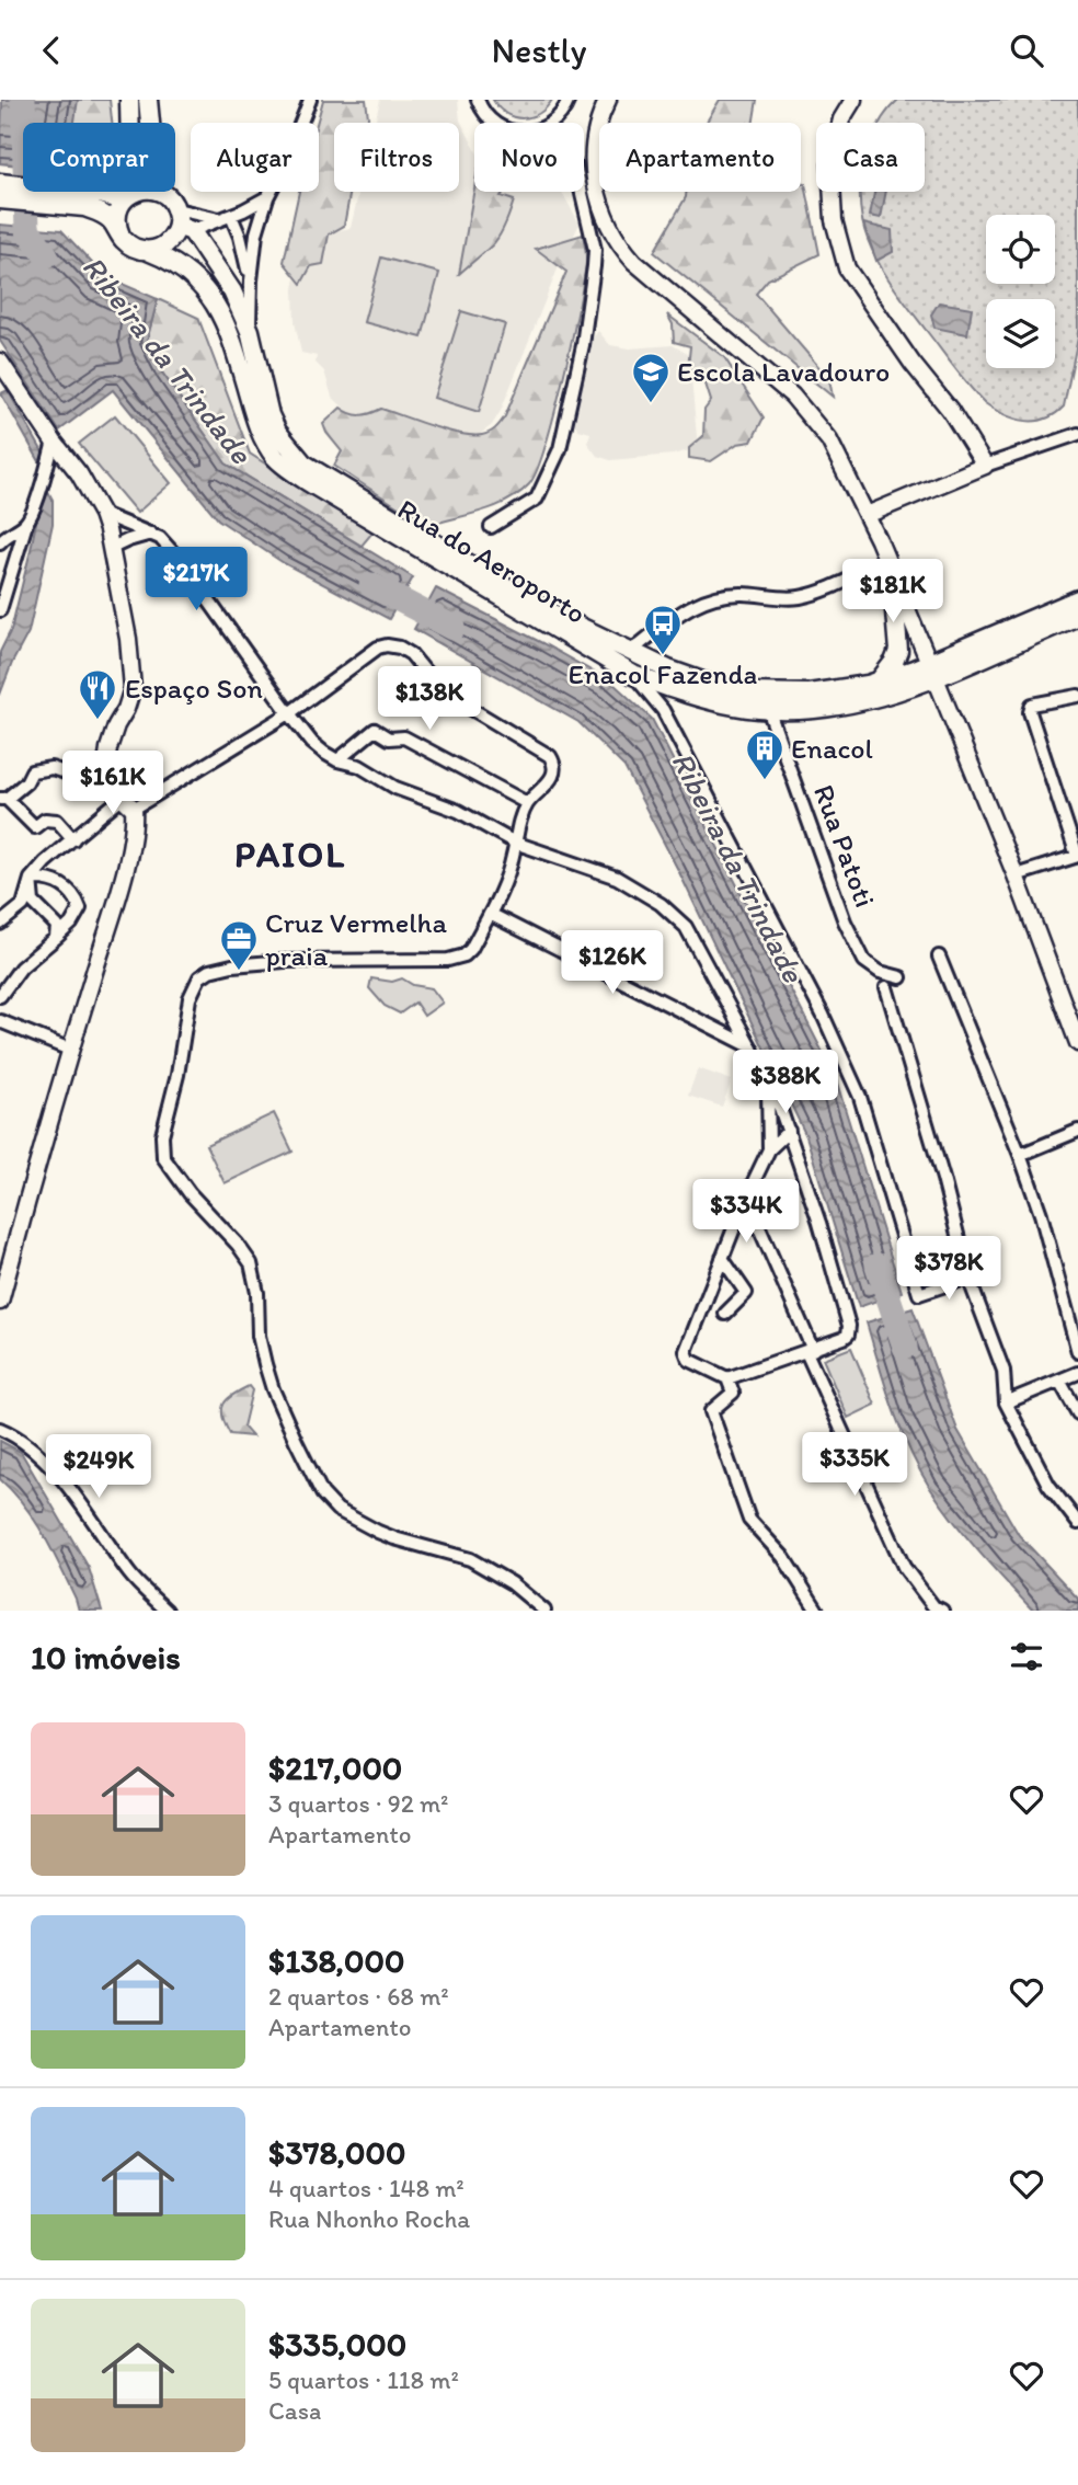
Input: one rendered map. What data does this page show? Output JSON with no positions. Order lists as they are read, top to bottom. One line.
{"streets":{"main road":["Rua do Aeroporto"],"street":["Rua Patoti"]},"crossings":[["Rua do Aeroporto","Rua Patoti"]],"districts":["PAIOL"],"water":["Ribeira da Trindade"],"places":{"school or university":["Escola Lavadouro"],"bus stop":["Enacol Fazenda"],"restaurant":["Espaço Son"],"building":["Enacol"],"office":["Cruz Vermelha praia"]},"page":{"header":"Nestly","chip":["Comprar","Alugar","Filtros","Novo","Apartamento","Casa"],"price":["$217K","$181K","$138K","$161K","$126K","$388K","$334K","$378K","$335K","$249K"],"heading":"10 imóveis","list":[{"name":"$217,000","note":"3 quartos · 92 m² · Apartamento"},{"name":"$138,000","note":"2 quartos · 68 m² · Apartamento"},{"name":"$378,000","note":"4 quartos · 148 m² · Rua Nhonho Rocha"},{"name":"$335,000","note":"5 quartos · 118 m² · Casa"}]}}
